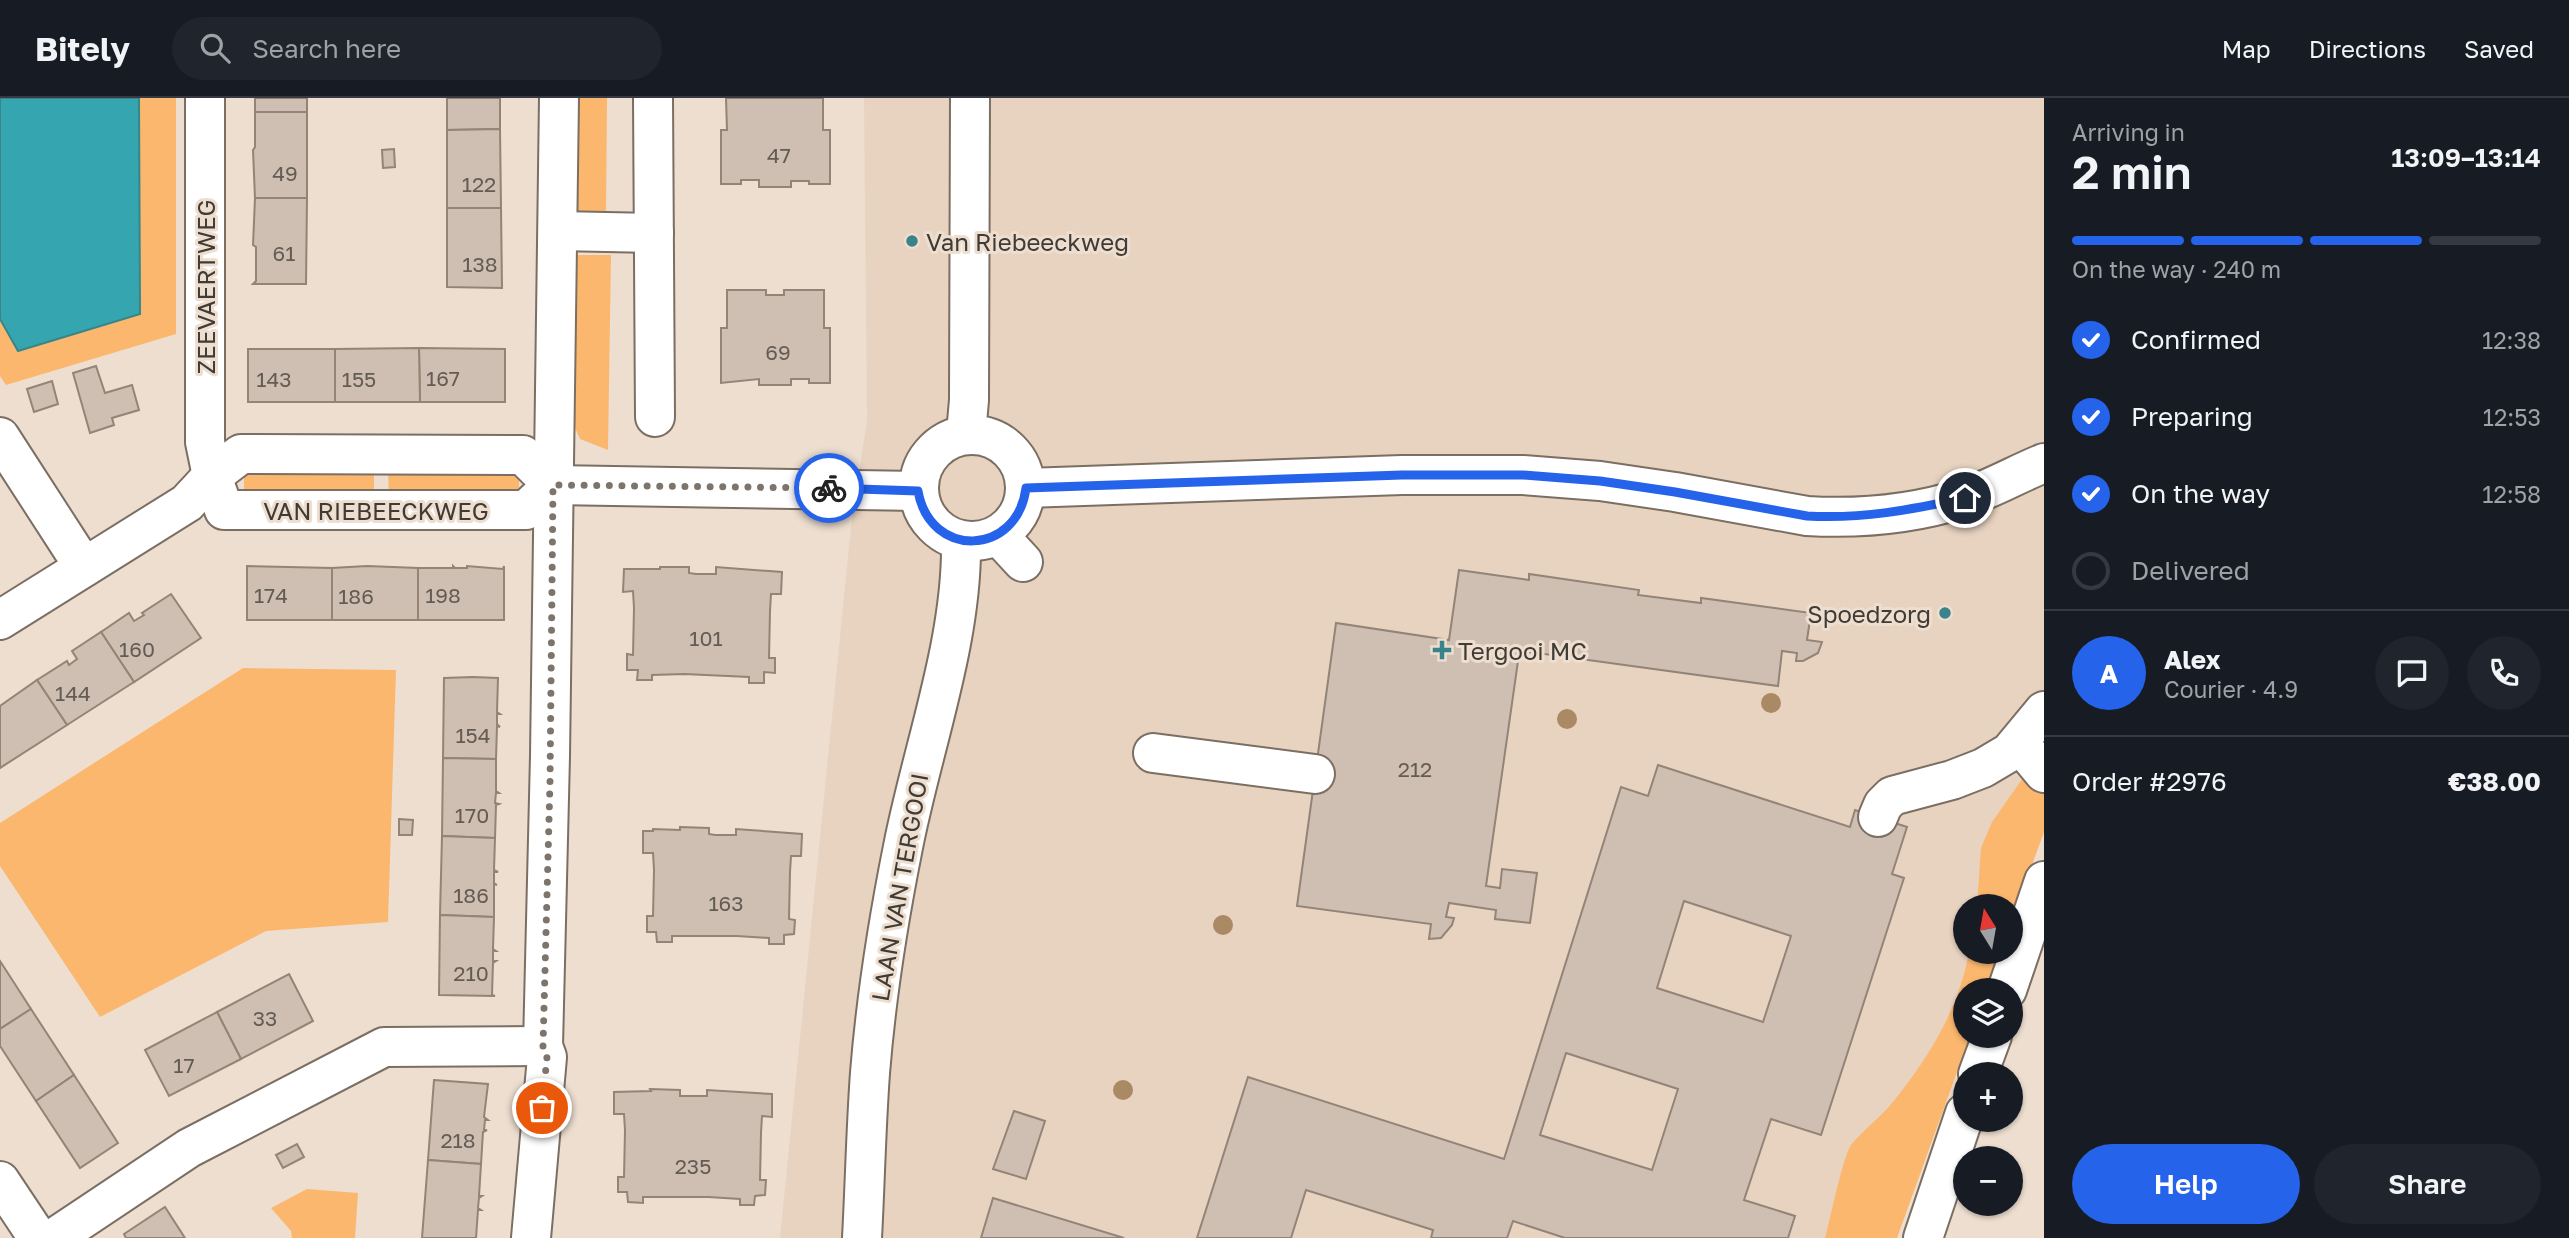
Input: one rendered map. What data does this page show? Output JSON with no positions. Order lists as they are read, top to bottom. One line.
{"streets":{"street":["ZEEVAERTWEG","VAN RIEBEECKWEG","LAAN VAN TERGOOI"]},"crossings":[["ZEEVAERTWEG","VAN RIEBEECKWEG"]],"places":{"other":["Van Riebeeckweg","Spoedzorg"],"health":["Tergooi MC"]},"house_numbers":["47","49","122","61","138","69","167","143","155","174","198","186","101","160","144","154","212","170","186","163","210","33","17","218","235"],"north":"top","page":{"header":"Bitely","search":"Search here","nav":["Map","Directions","Saved"],"heading":["2 min","Arriving in","13:09–13:14"],"panel":["Alex","Courier · 4.9","Order #2976","€38.00"],"bar":"On the way · 240 m","list":[["Confirmed","12:38"],["Preparing","12:53"],["On the way","12:58"],"Delivered"],"round":"A","map_buttons":["+","−"],"buttons":["Help","Share"]}}
